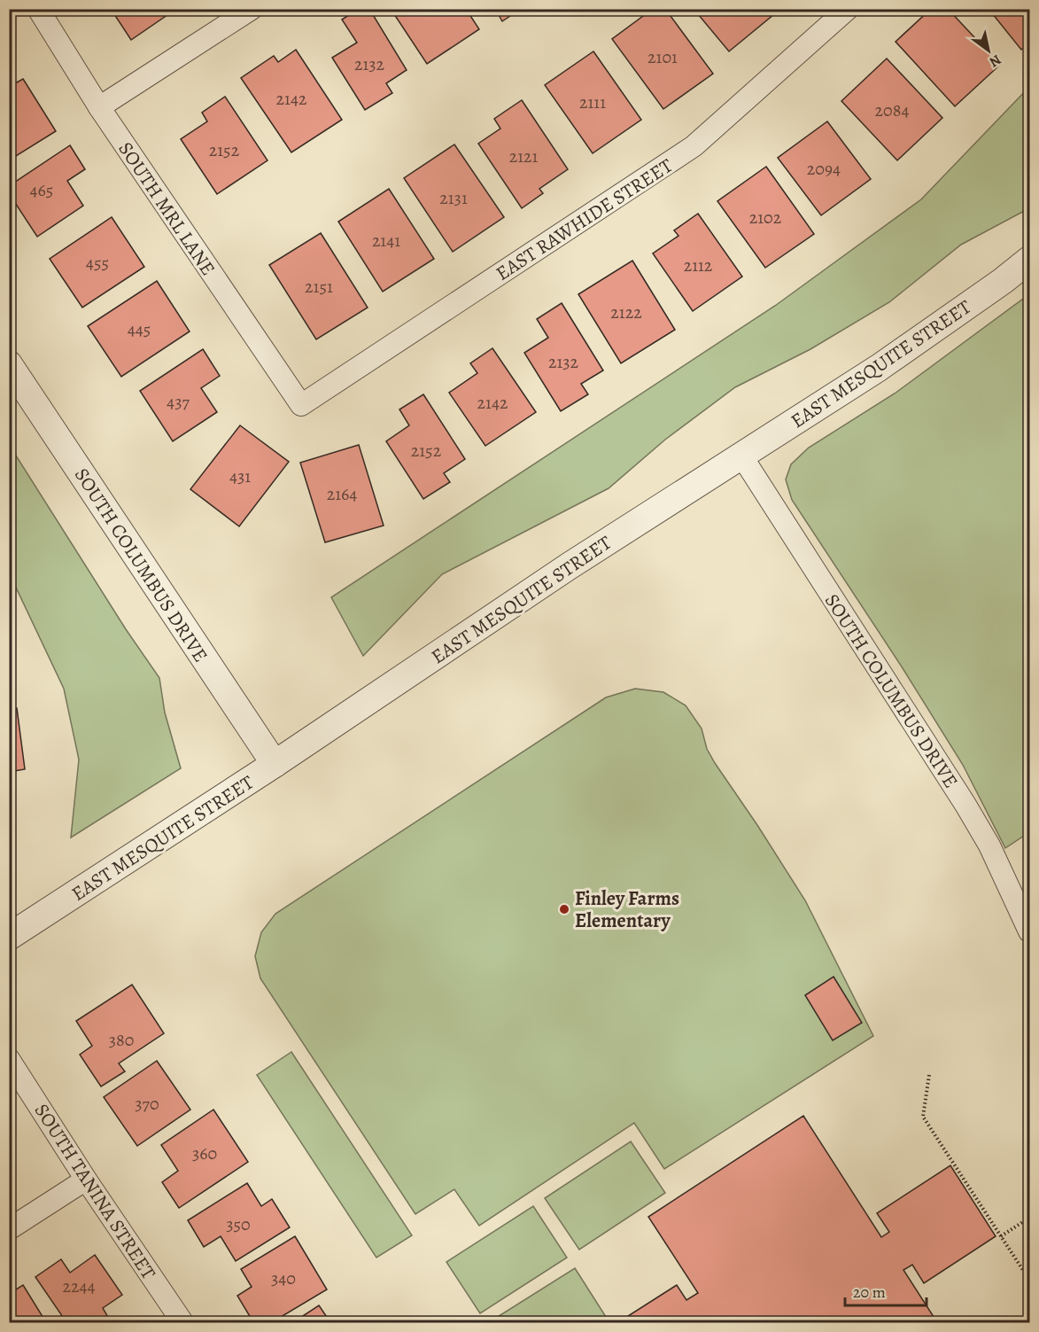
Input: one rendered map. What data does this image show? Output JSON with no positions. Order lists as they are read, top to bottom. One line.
{"streets":{"street":["SOUTH MRL LANE","EAST RAWHIDE STREET","EAST MESQUITE STREET","SOUTH COLUMBUS DRIVE","SOUTH TANINA STREET"]},"crossings":[["SOUTH MRL LANE","EAST RAWHIDE STREET"],["EAST MESQUITE STREET","SOUTH COLUMBUS DRIVE"]],"places":["Finley Farms Elementary"],"house_numbers":["2101","2132","2142","2111","2084","2152","2121","2094","465","2131","2102","2141","455","2112","2151","2122","445","2132","437","2142","2152","431","2164","380","370","360","350","340","2244"],"scale_bar":"20 m","north":"bottom right"}
